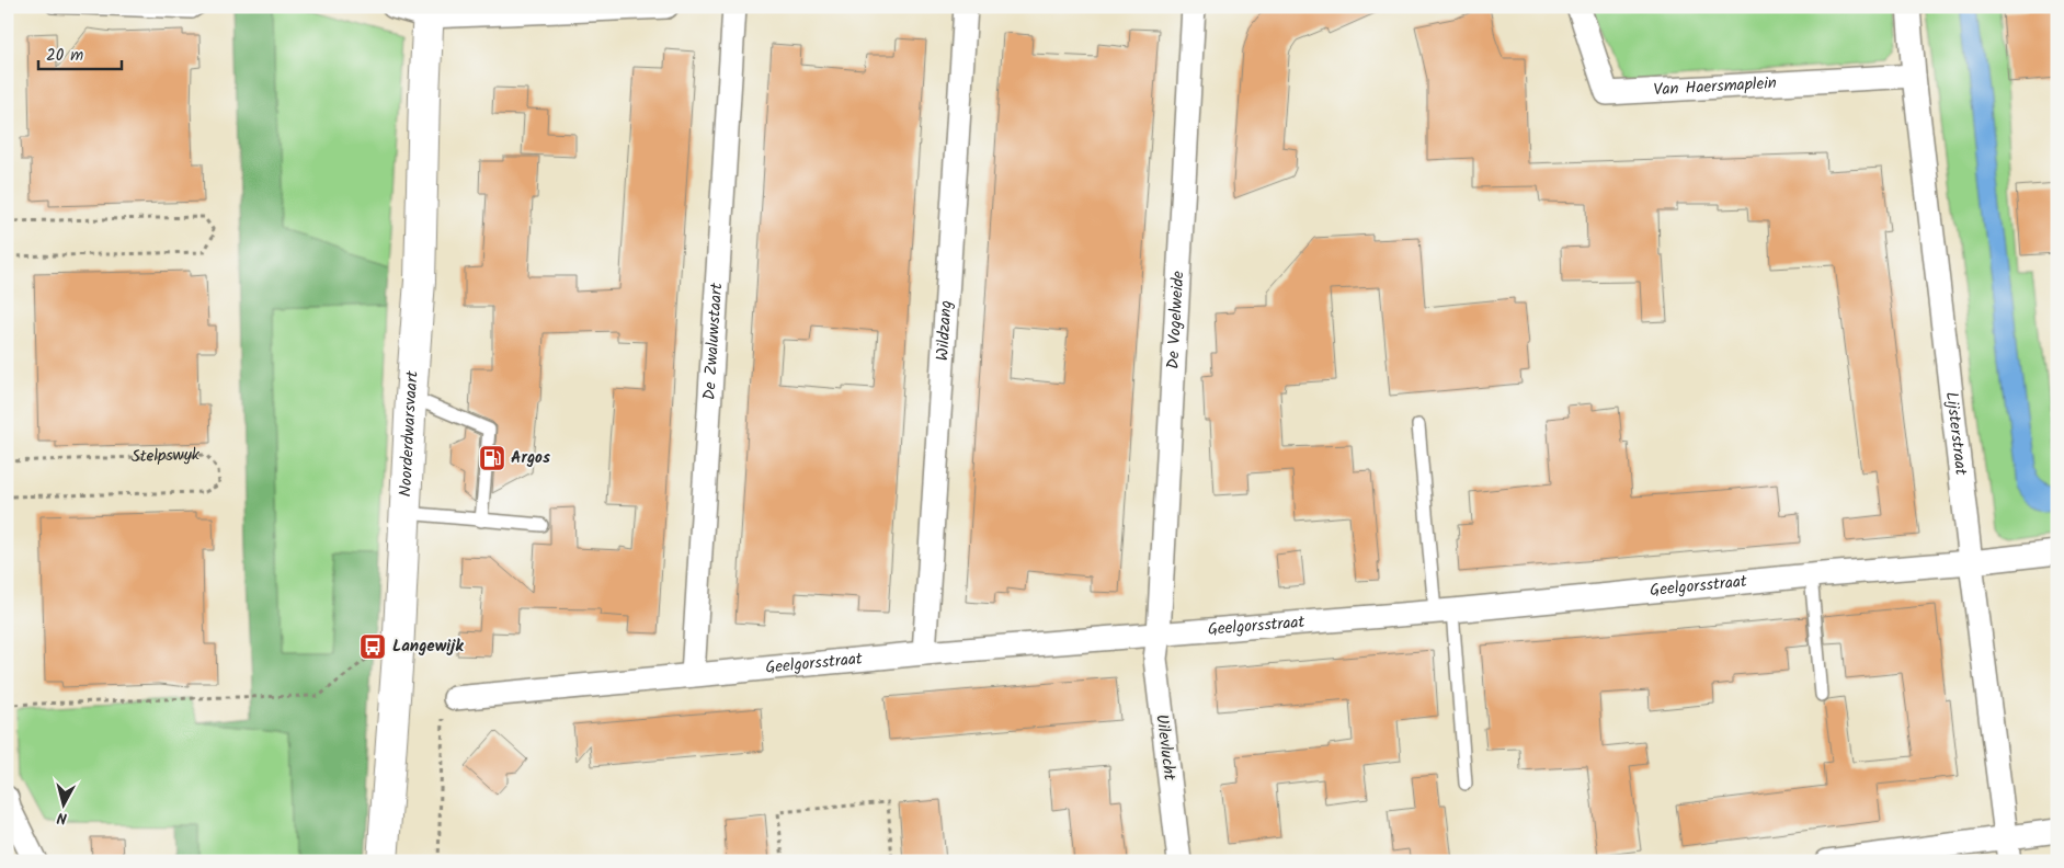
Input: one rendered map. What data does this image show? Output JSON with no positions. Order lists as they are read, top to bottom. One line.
{"streets":{"main road":["Noorderdwarsvaart"],"street":["Van Haersmaplein","De Vogelweide","Wildzang","De Zwaluwstaart","Lijsterstraat","Geelgorsstraat","Uilevlucht"],"path":["Stelpswyk"]},"crossings":[["Van Haersmaplein","Lijsterstraat"],["De Vogelweide","Geelgorsstraat"],["De Vogelweide","Uilevlucht"],["Wildzang","Geelgorsstraat"],["De Zwaluwstaart","Geelgorsstraat"],["Lijsterstraat","Geelgorsstraat"],["Geelgorsstraat","Uilevlucht"]],"places":{"fuel station":["Argos"],"bus stop":["Langewijk"]},"scale_bar":"20 m","north":"bottom"}
